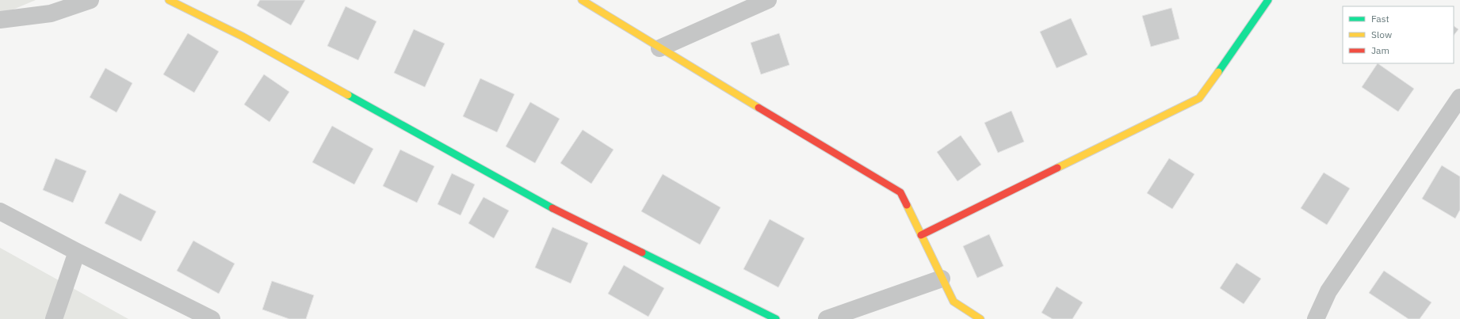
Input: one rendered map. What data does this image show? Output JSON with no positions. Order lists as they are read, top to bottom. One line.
{"legend":["Fast","Slow","Jam"]}
